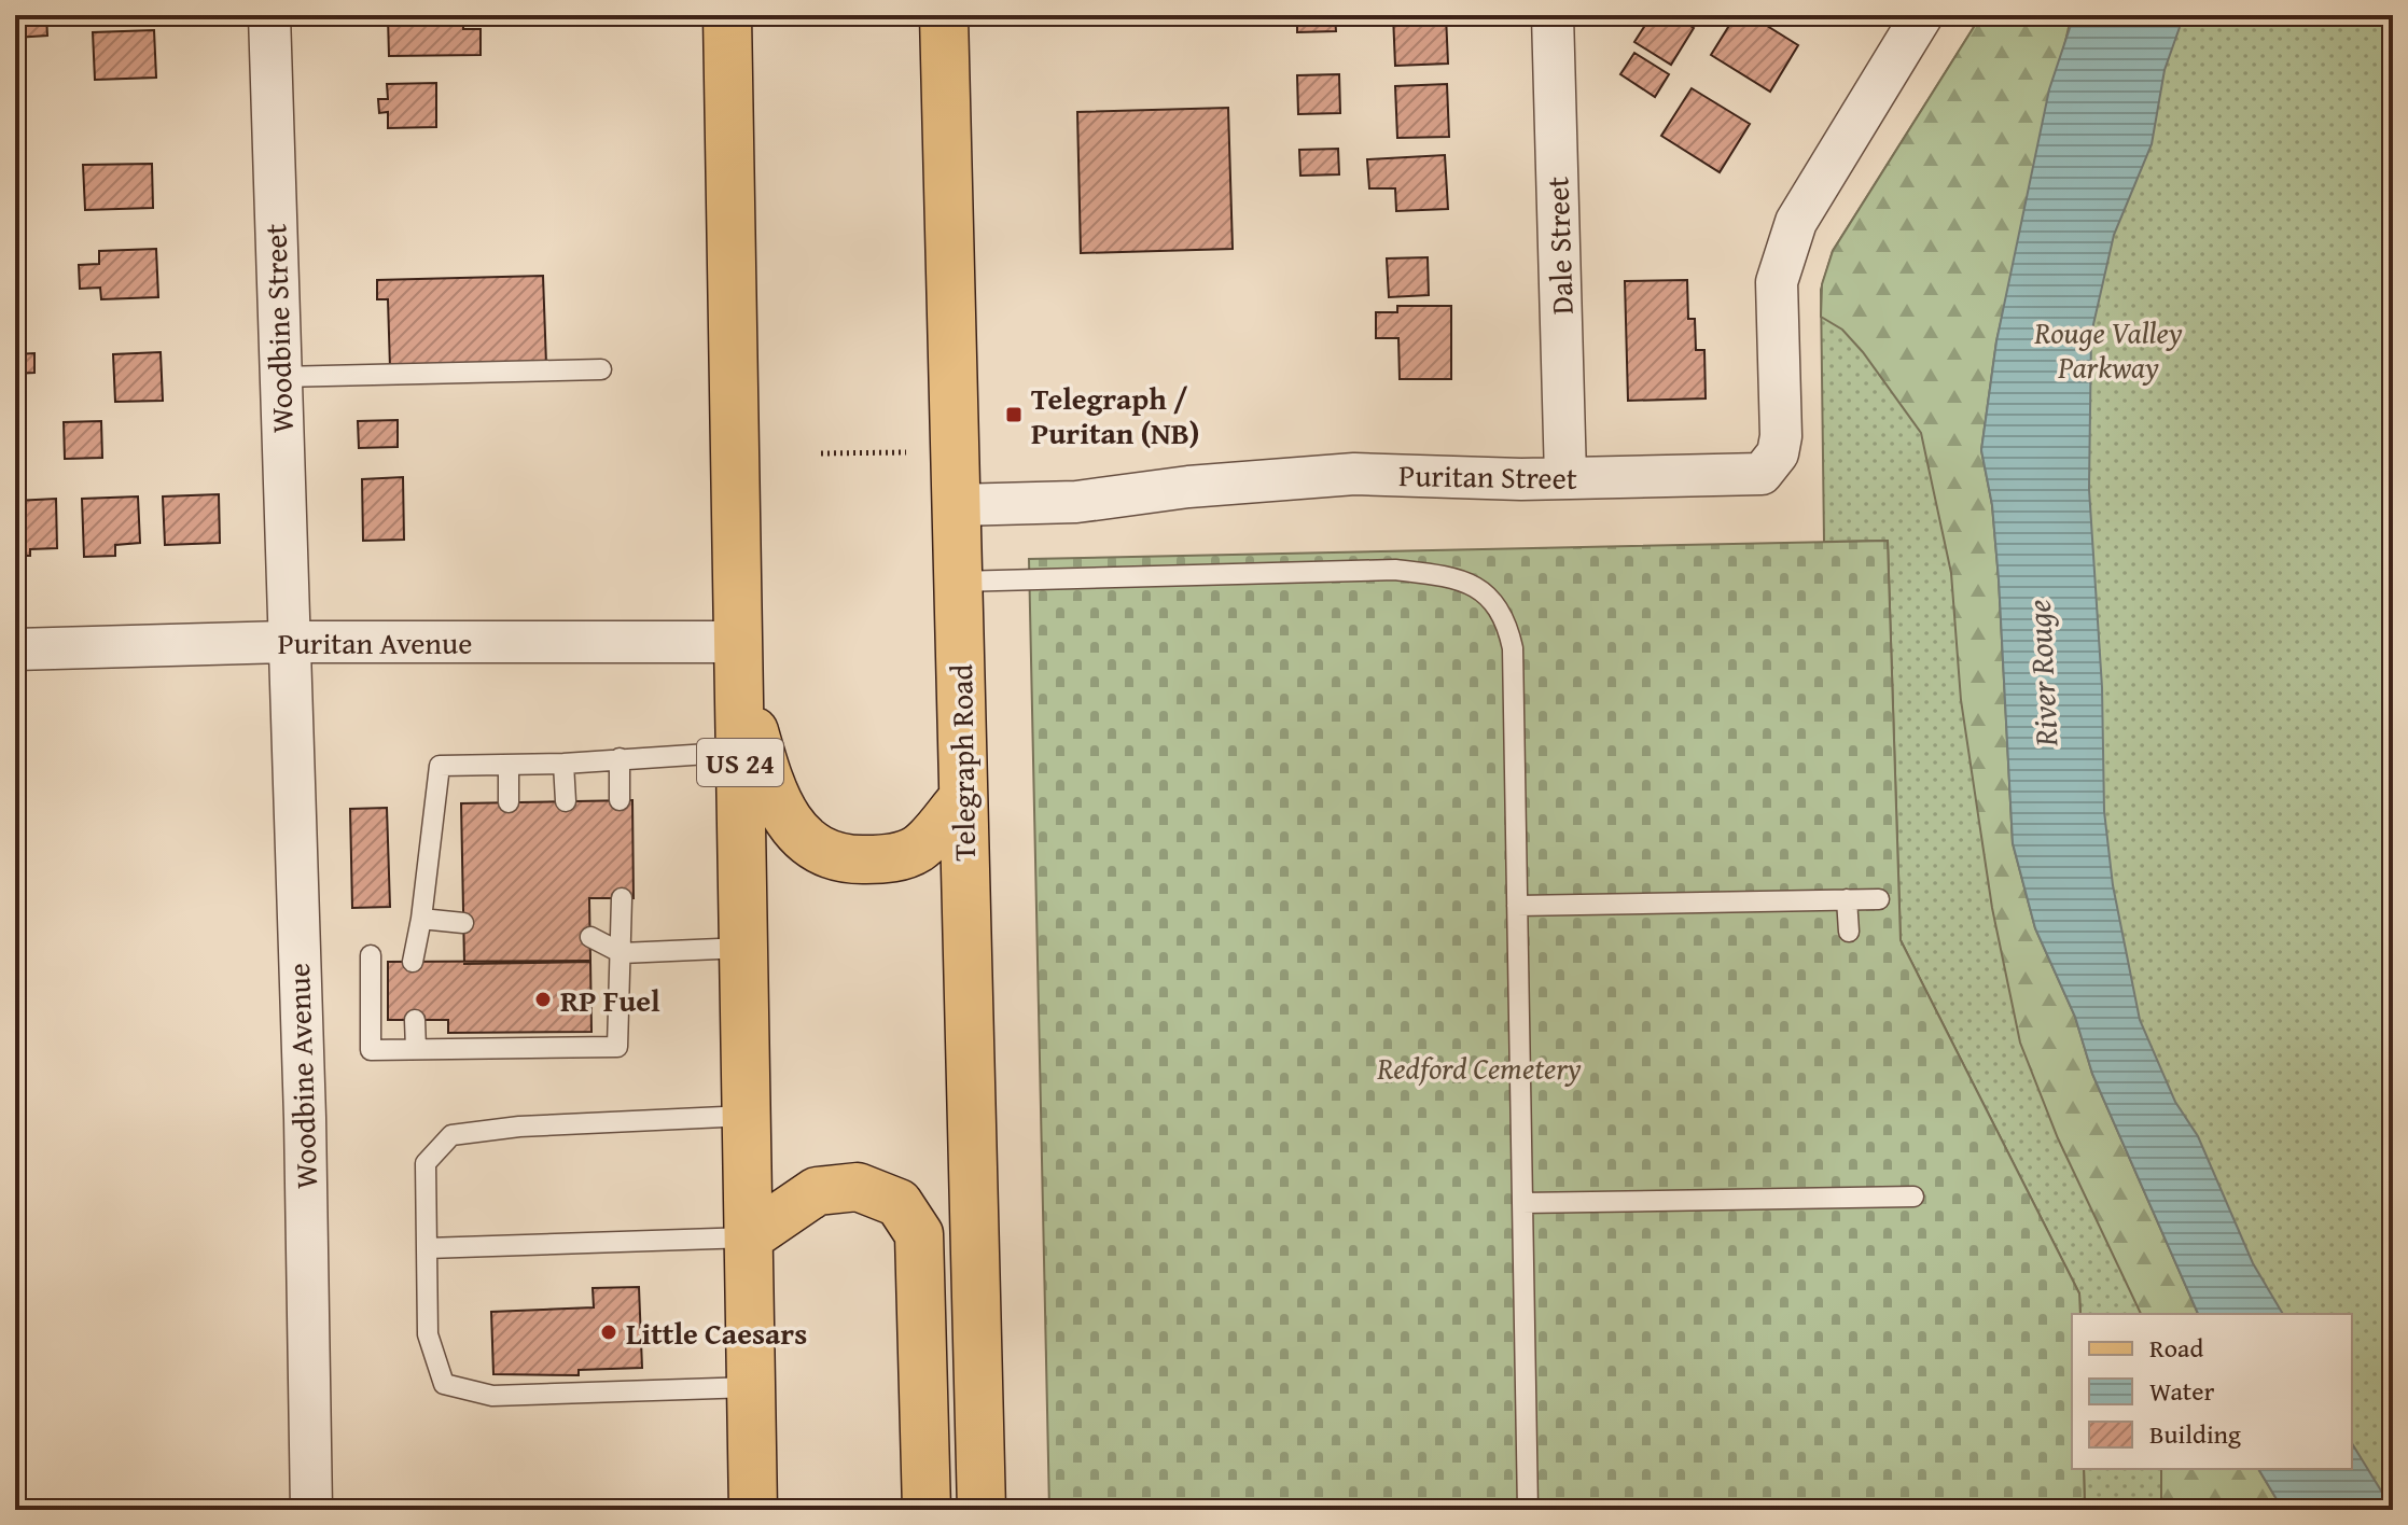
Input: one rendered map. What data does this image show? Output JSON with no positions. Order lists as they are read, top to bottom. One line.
{"streets":{"main road":["US 24","Telegraph Road"],"street":["Dale Street","Woodbine Street","Puritan Street","Puritan Avenue","Woodbine Avenue"]},"crossings":[["Dale Street","Puritan Street"],["Woodbine Street","Puritan Avenue"],["Woodbine Street","Woodbine Avenue"],["Puritan Street","Telegraph Road"],["Puritan Avenue","US 24"],["Puritan Avenue","Woodbine Avenue"]],"water":["River Rouge"],"parks":["Rouge Valley Parkway","Redford Cemetery"],"places":{"transit":["Telegraph / Puritan (NB)"],"other":["RP Fuel","Little Caesars"]},"legend":["Road","Water","Building"]}
